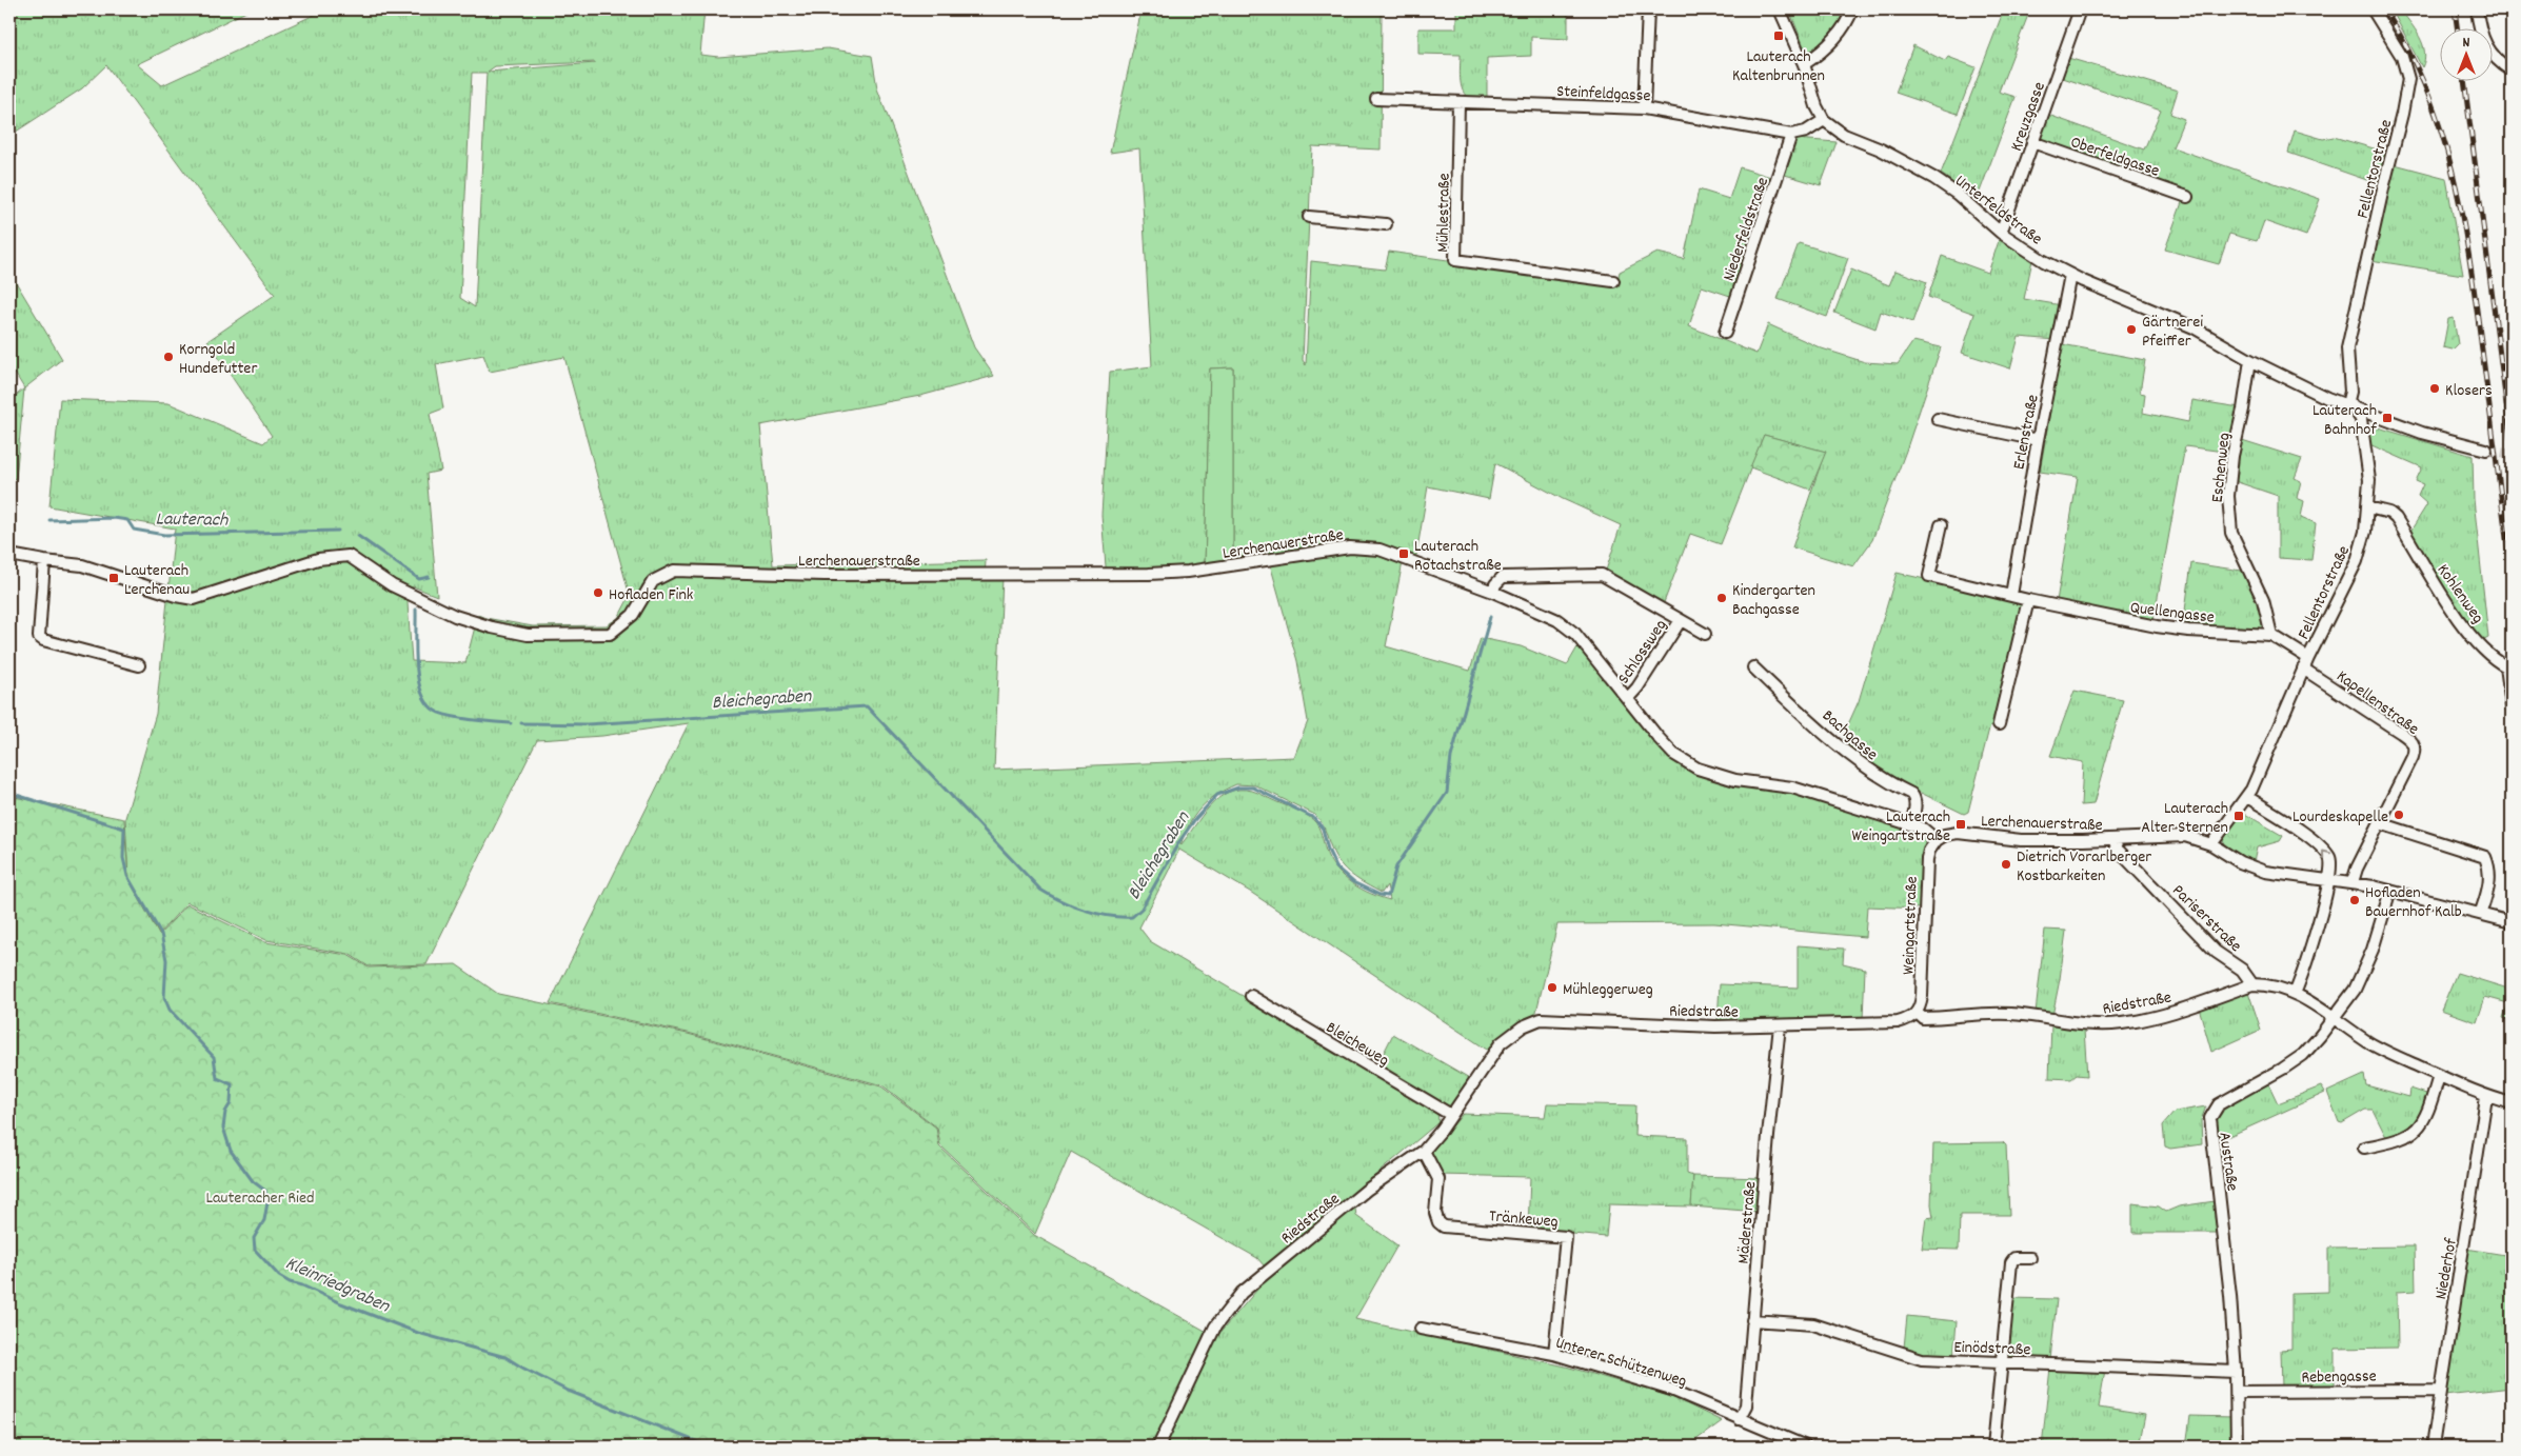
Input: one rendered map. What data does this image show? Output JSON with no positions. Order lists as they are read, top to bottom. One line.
{"streets":{"street":["Steinfeldgasse","Kreuzgasse","Oberfeldgasse","Fellentorstraße","Unterfeldstraße","Mühlestraße","Niederfeldstraße","Erlenstraße","Eschenweg","Lerchenauerstraße","Kohlenweg","Quellengasse","Schlossweg","Kapellenstraße","Bachgasse","Pariserstraße","Weingartstraße","Riedstraße","Bleicheweg","Austraße","Tränkeweg","Mäderstraße","Niederhof","Einödstraße","Unterer Schützenweg","Rebengasse"]},"crossings":[["Steinfeldgasse","Mühlestraße"],["Steinfeldgasse","Niederfeldstraße"],["Kreuzgasse","Oberfeldgasse"],["Kreuzgasse","Unterfeldstraße"],["Fellentorstraße","Unterfeldstraße"],["Fellentorstraße","Lerchenauerstraße"],["Fellentorstraße","Kohlenweg"],["Fellentorstraße","Quellengasse"],["Fellentorstraße","Kapellenstraße"],["Unterfeldstraße","Erlenstraße"],["Unterfeldstraße","Eschenweg"],["Erlenstraße","Quellengasse"],["Eschenweg","Quellengasse"],["Lerchenauerstraße","Schlossweg"],["Lerchenauerstraße","Kapellenstraße"],["Lerchenauerstraße","Bachgasse"],["Lerchenauerstraße","Pariserstraße"],["Lerchenauerstraße","Weingartstraße"],["Lerchenauerstraße","Austraße"],["Quellengasse","Kapellenstraße"],["Pariserstraße","Riedstraße"],["Weingartstraße","Riedstraße"],["Riedstraße","Bleicheweg"],["Riedstraße","Tränkeweg"],["Riedstraße","Mäderstraße"],["Austraße","Einödstraße"],["Austraße","Rebengasse"],["Tränkeweg","Unterer Schützenweg"],["Mäderstraße","Einödstraße"],["Mäderstraße","Unterer Schützenweg"],["Niederhof","Rebengasse"]],"water":["Lauterach","Bleichegraben","Kleinriedgraben"],"parks":["Lauteracher Ried"],"places":{"transit":["Lauterach Kaltenbrunnen","Lauterach Bahnhof","Lauterach Rotachstraße","Lauterach Lerchenau","Lauterach Alter Sternen","Lauterach Weingartstraße"],"other":["Gärtnerei Pfeiffer","Korngold Hundefutter","Klosers","Hofladen Fink","Kindergarten Bachgasse","Lourdeskapelle","Dietrich Vorarlberger Kostbarkeiten","Hofladen Bauernhof Kalb","Mühleggerweg"]},"north":"top"}
